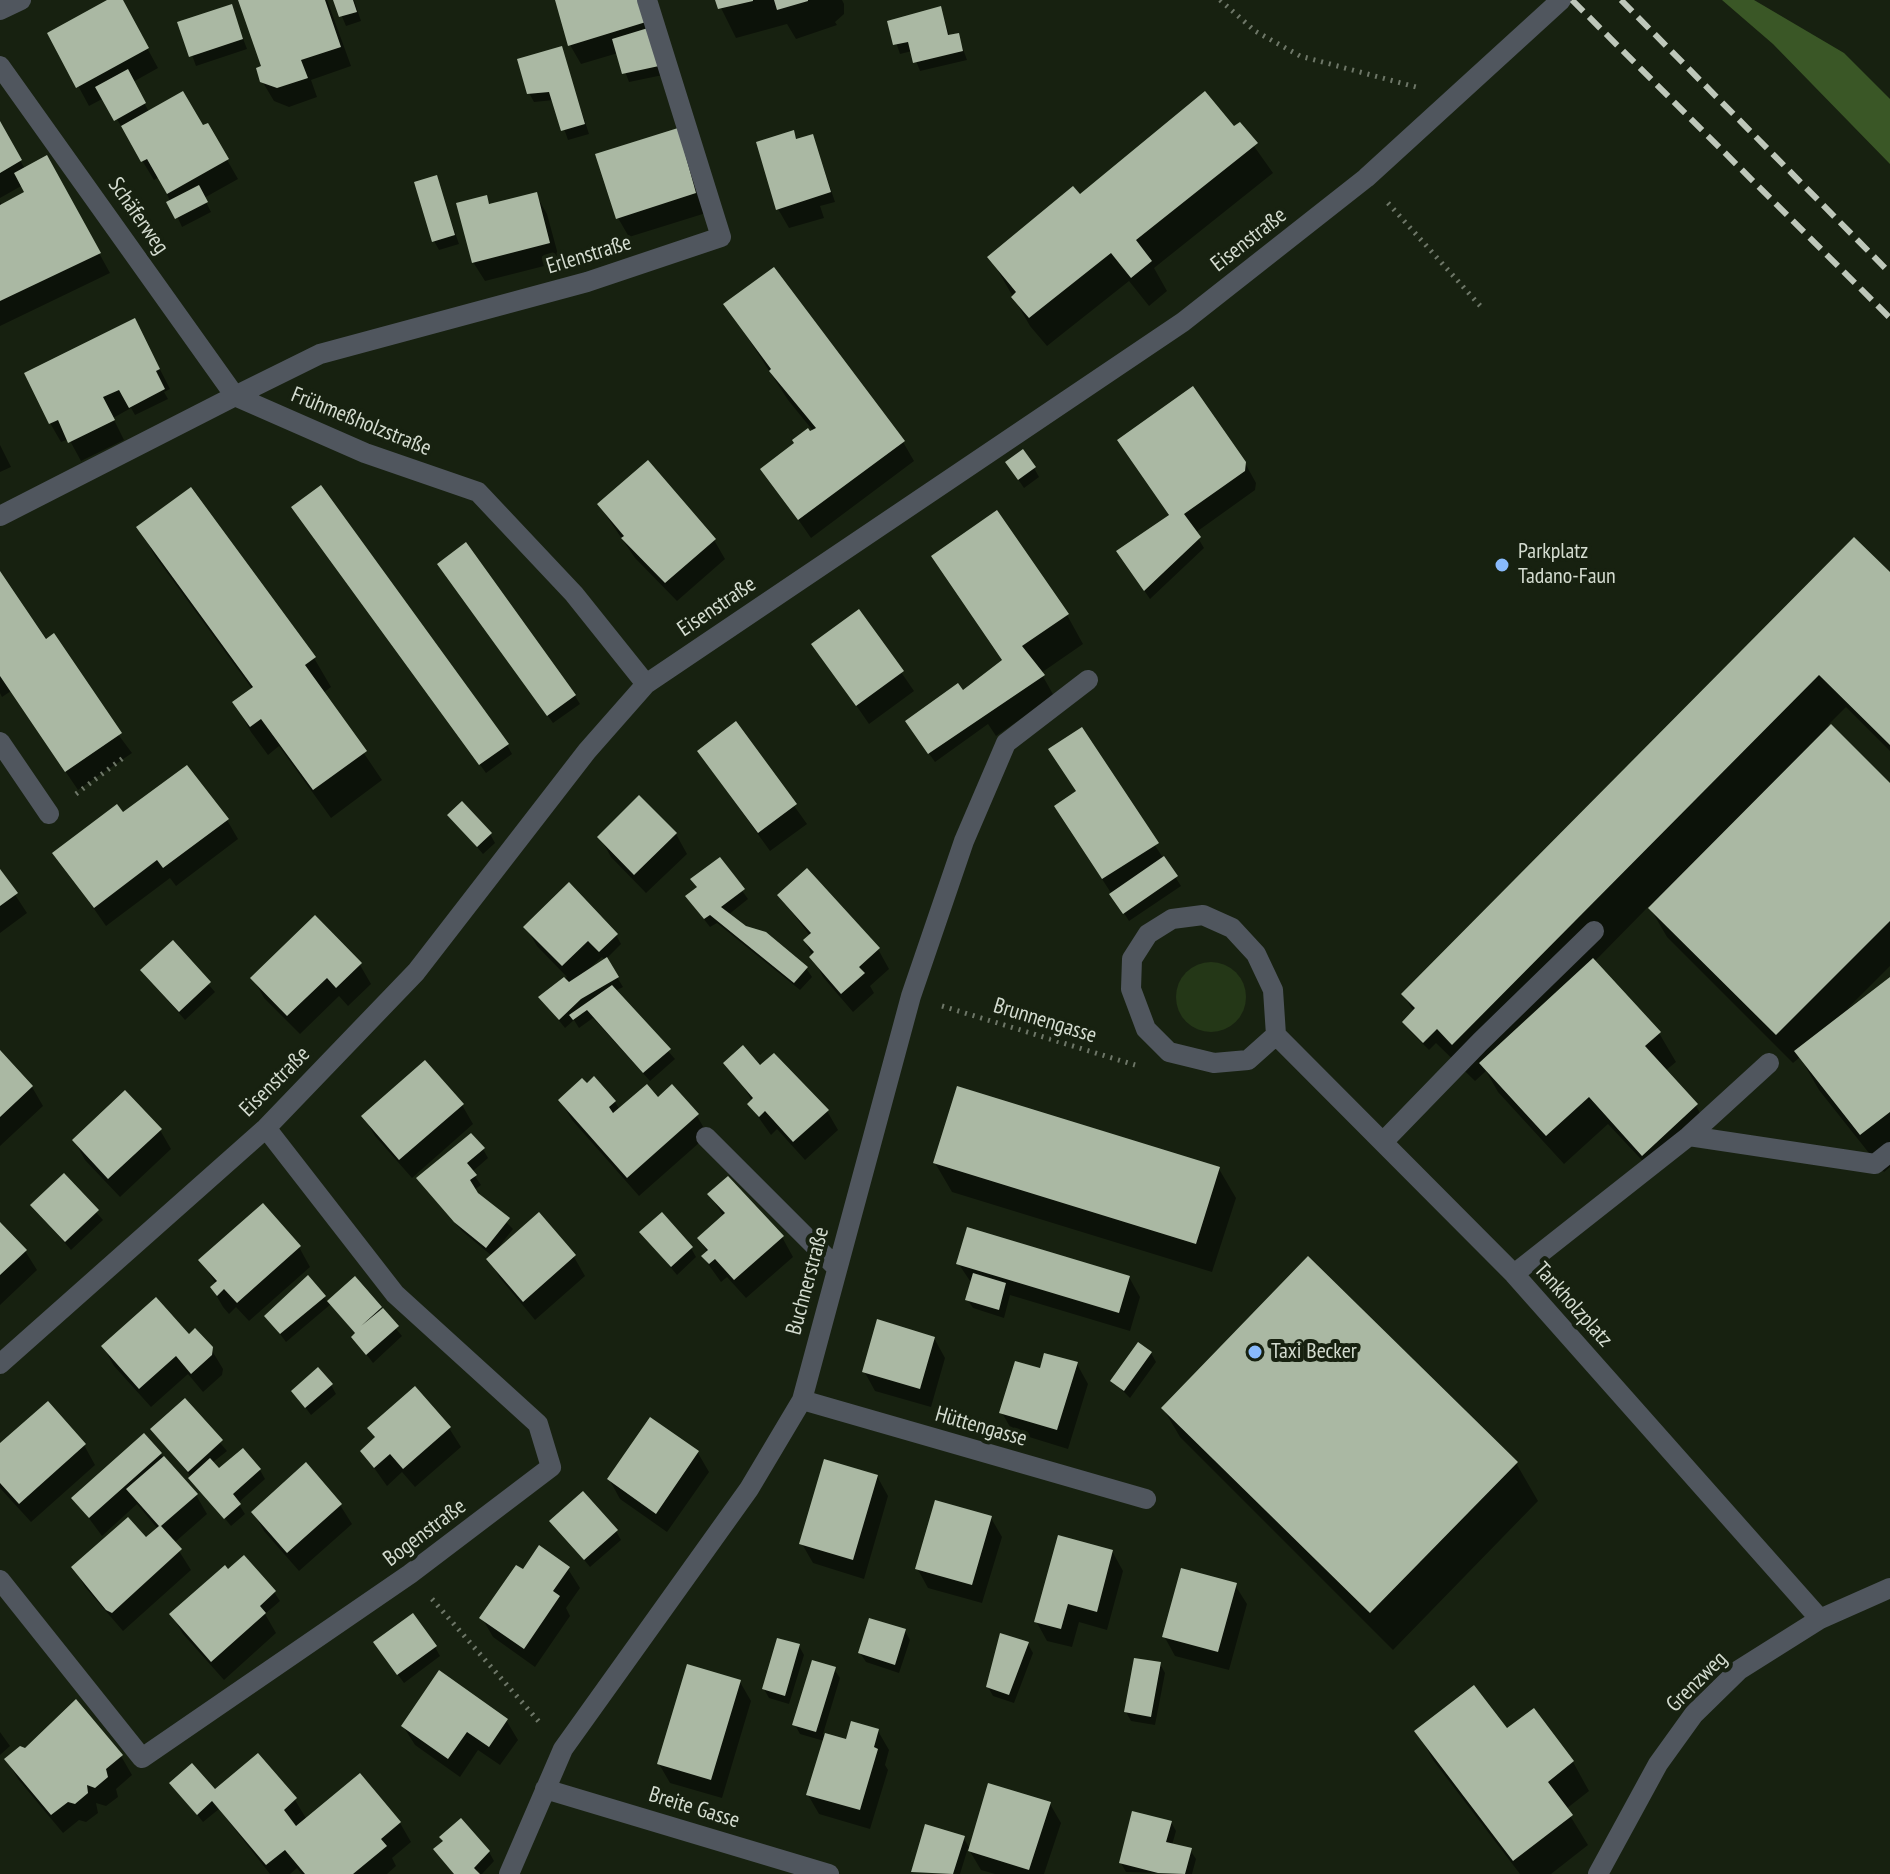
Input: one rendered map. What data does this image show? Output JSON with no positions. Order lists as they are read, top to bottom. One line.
{"streets":{"street":["Schäferweg","Eisenstraße","Erlenstraße","Frühmeßholzstraße","Buchnerstraße","Tankholzplatz","Hüttengasse","Bogenstraße","Grenzweg","Breite Gasse"],"path":["Brunnengasse"]},"crossings":[["Schäferweg","Erlenstraße"],["Schäferweg","Frühmeßholzstraße"],["Eisenstraße","Frühmeßholzstraße"],["Eisenstraße","Bogenstraße"],["Erlenstraße","Frühmeßholzstraße"],["Brunnengasse","Buchnerstraße"],["Brunnengasse","Tankholzplatz"],["Buchnerstraße","Hüttengasse"],["Buchnerstraße","Breite Gasse"],["Tankholzplatz","Grenzweg"]],"places":["Parkplatz Tadano-Faun","Taxi Becker"]}
